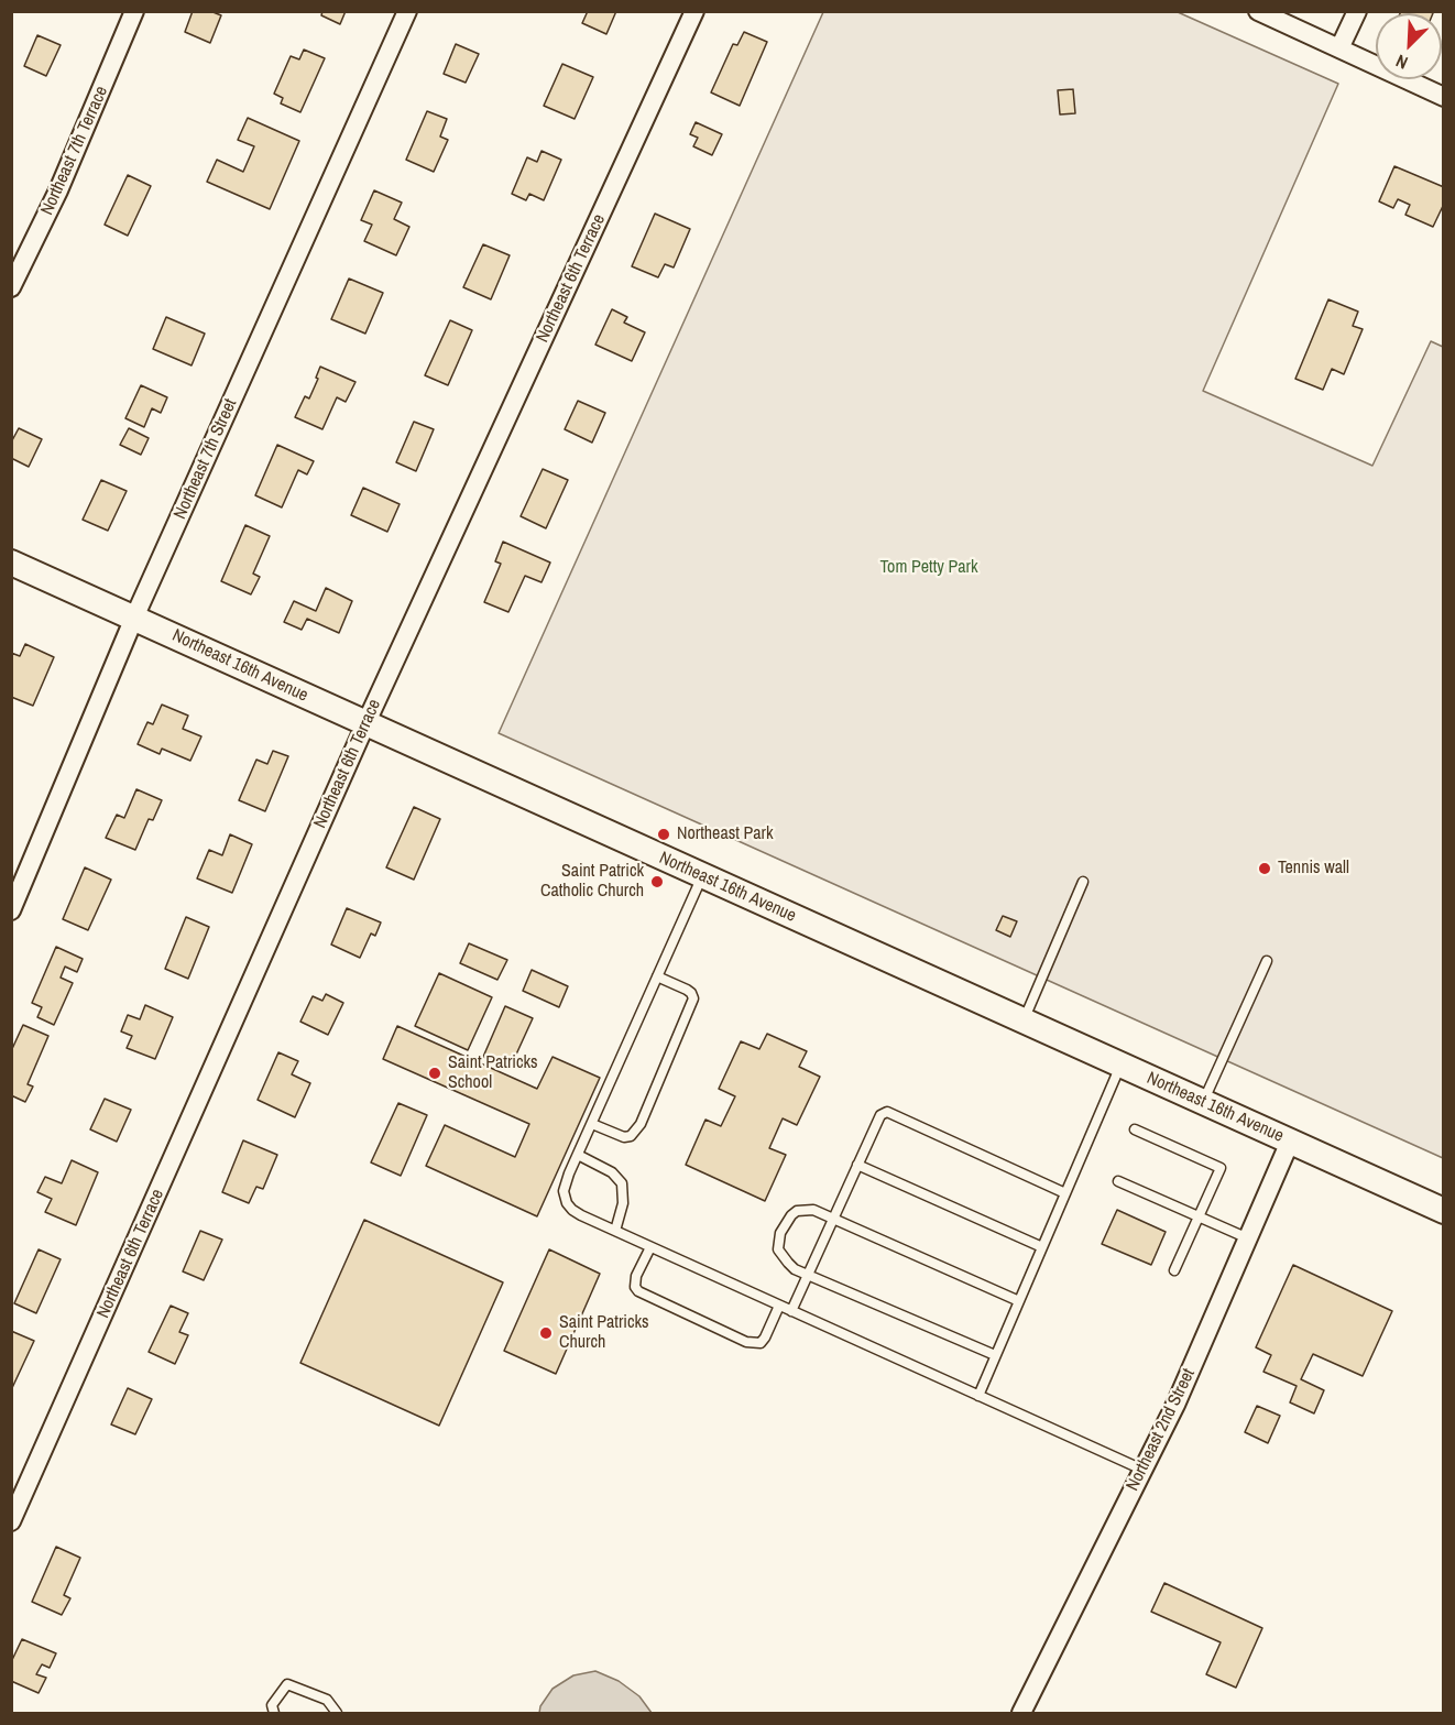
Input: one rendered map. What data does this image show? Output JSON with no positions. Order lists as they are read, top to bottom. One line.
{"streets":{"street":["Northeast 7th Terrace","Northeast 6th Terrace","Northeast 7th Street","Northeast 16th Avenue","Northeast 2nd Street"]},"crossings":[["Northeast 6th Terrace","Northeast 16th Avenue"],["Northeast 7th Street","Northeast 16th Avenue"],["Northeast 16th Avenue","Northeast 2nd Street"]],"parks":["Tom Petty Park"],"places":["Northeast Park","Tennis wall","Saint Patrick Catholic Church","Saint Patricks School","Saint Patricks Church"],"north":"bottom left"}
